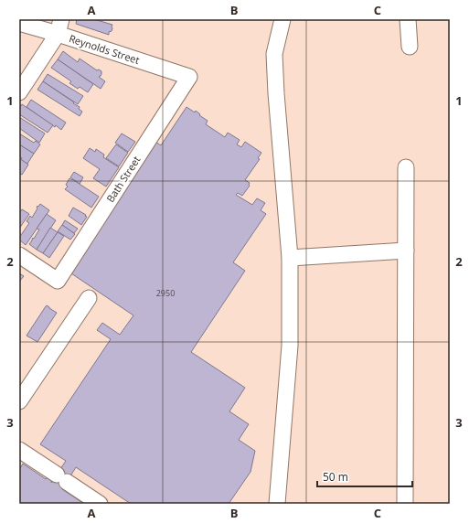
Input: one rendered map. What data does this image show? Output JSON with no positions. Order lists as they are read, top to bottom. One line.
{"streets":{"street":["Reynolds Street","Bath Street"]},"crossings":[["Reynolds Street","Bath Street"]],"house_numbers":["2950"],"scale_bar":"50 m","grid":{"columns":["A","B","C"],"rows":["1","2","3"]}}
